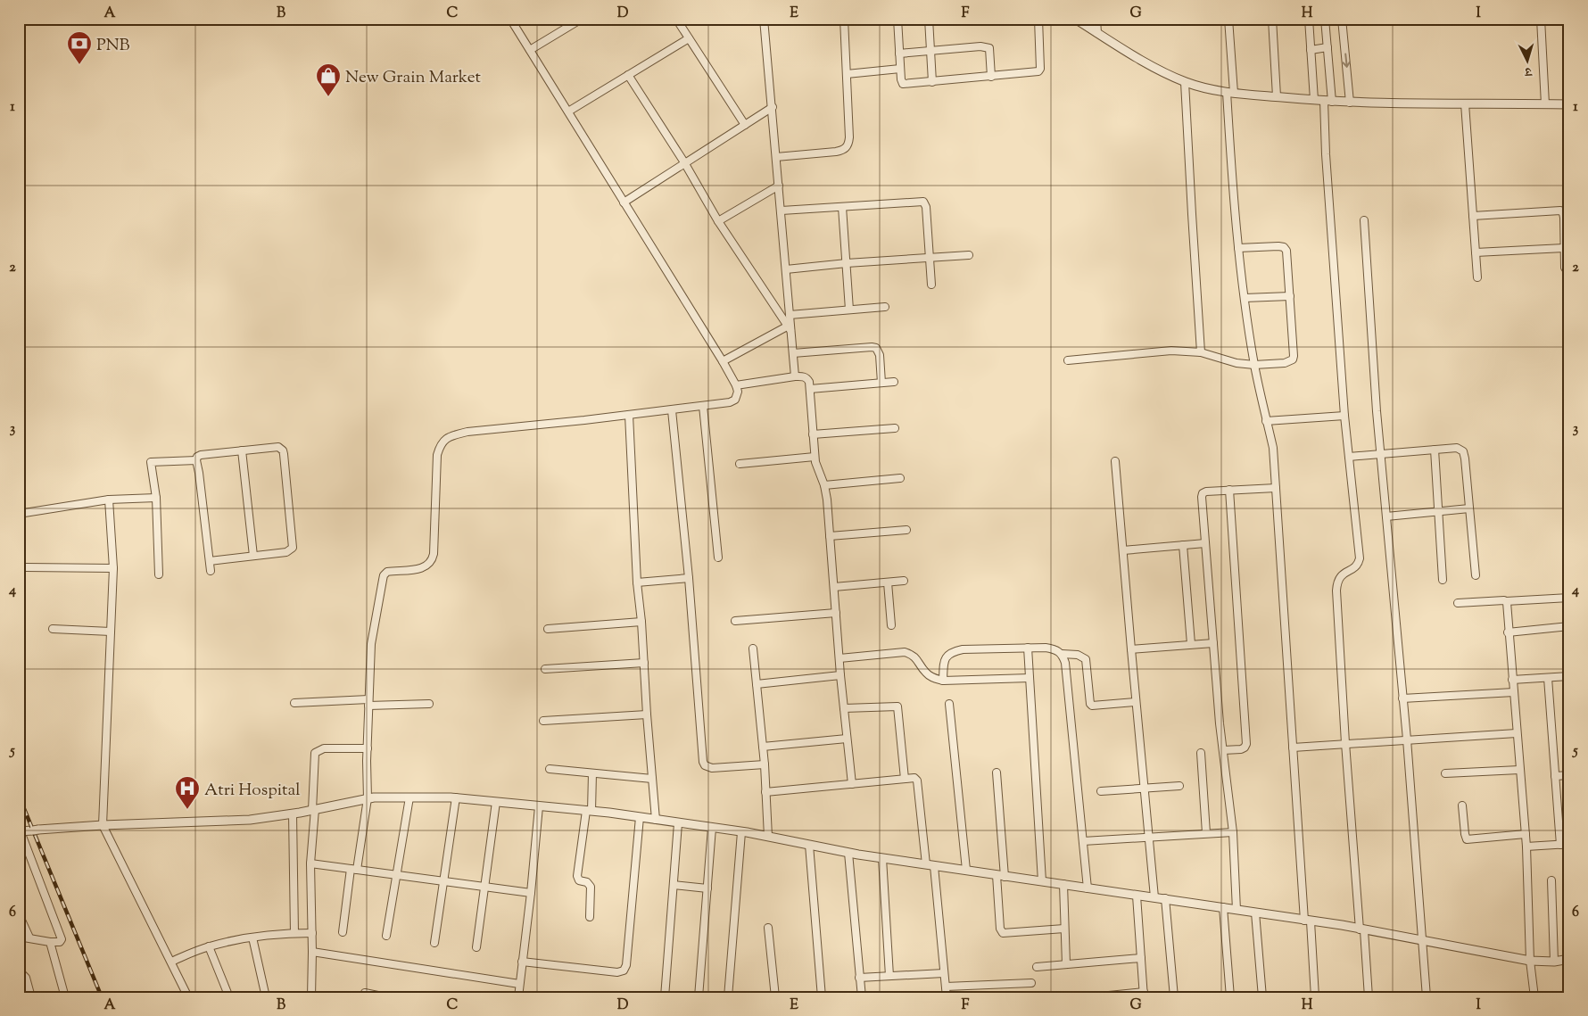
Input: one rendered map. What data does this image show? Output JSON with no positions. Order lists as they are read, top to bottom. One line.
{"places":{"bank":["PNB"],"shop":["New Grain Market"],"hospital":["Atri Hospital"]},"north":"bottom","grid":{"columns":["A","B","C","D","E","F","G","H","I"],"rows":["1","2","3","4","5","6"]}}
